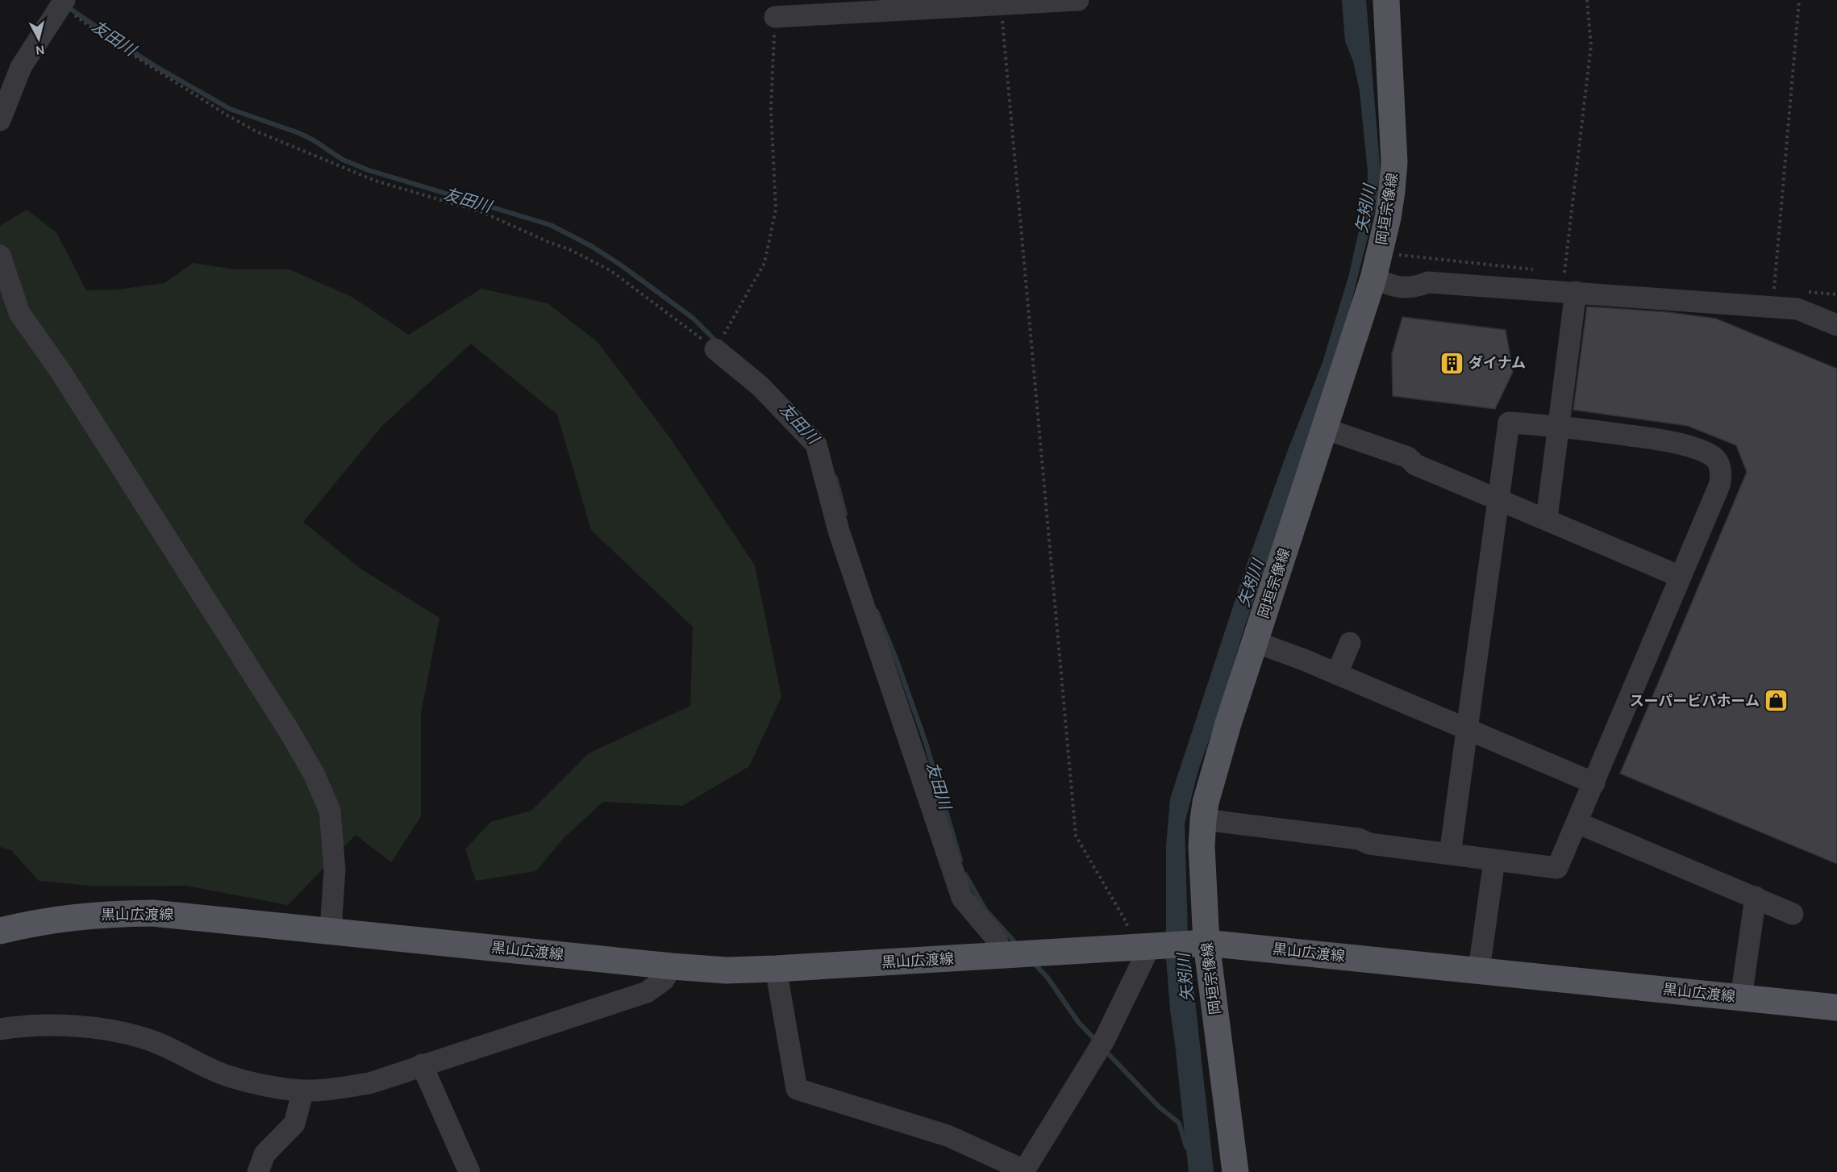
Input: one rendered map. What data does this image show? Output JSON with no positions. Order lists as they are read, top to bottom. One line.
{"streets":{"main road":["岡垣宗像線","黒山広渡線"]},"crossings":[["岡垣宗像線","黒山広渡線"]],"water":["友田川","矢矧川"],"places":{"building":["ダイナム"],"shop":["スーパービバホーム"]},"north":"bottom"}
